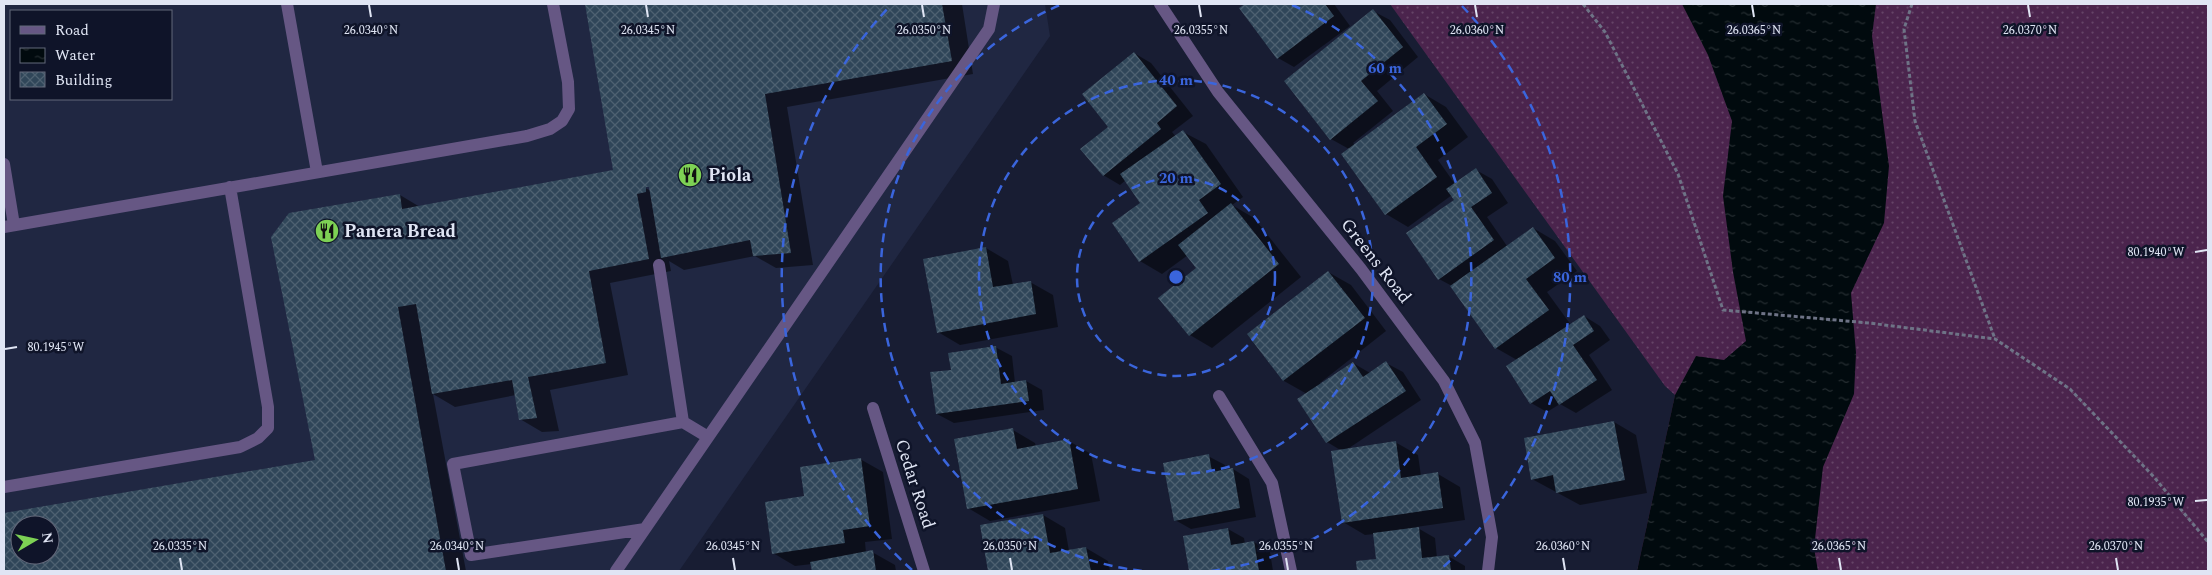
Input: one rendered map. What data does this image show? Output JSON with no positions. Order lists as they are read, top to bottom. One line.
{"streets":{"street":["Greens Road","Cedar Road"]},"places":{"restaurant":["Piola","Panera Bread"]},"legend":["Road","Water","Building"],"north":"right","coordinates":["26.0340°N","26.0345°N","26.0350°N","26.0355°N","26.0360°N","26.0365°N","26.0370°N","80.1940°W","80.1945°W","80.1935°W","26.0335°N"],"rings":["60 m","40 m","20 m","80 m"]}
